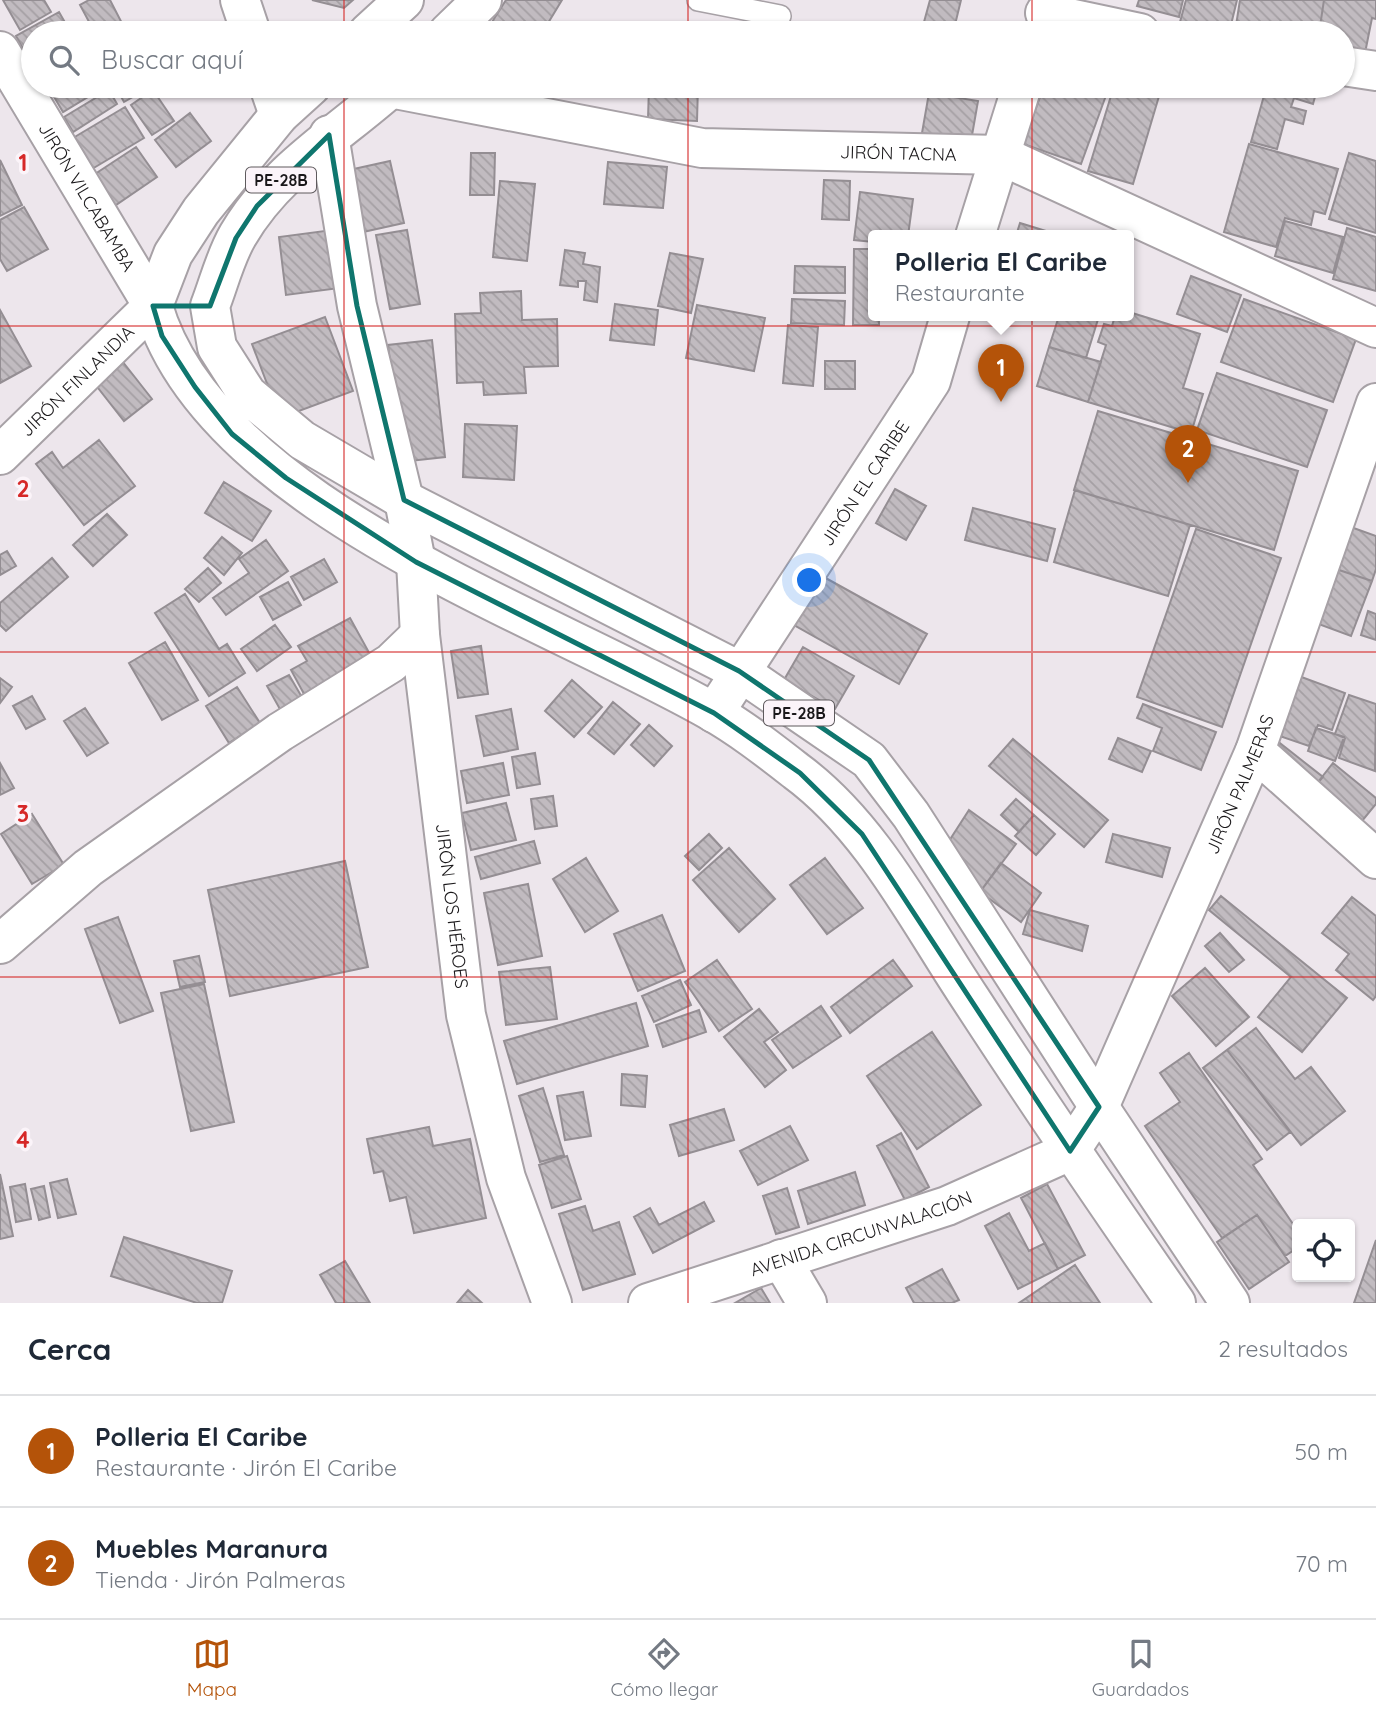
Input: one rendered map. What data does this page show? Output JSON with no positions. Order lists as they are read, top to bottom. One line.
{"streets":{"main road":["JIRÓN TACNA","PE-28B","JIRÓN VILCABAMBA","JIRÓN FINLANDIA","JIRÓN EL CARIBE","JIRÓN PALMERAS","JIRÓN LOS HÉROES","AVENIDA CIRCUNVALACIÓN"]},"crossings":[["PE-28B","JIRÓN VILCABAMBA"],["PE-28B","JIRÓN FINLANDIA"],["PE-28B","JIRÓN EL CARIBE"],["PE-28B","JIRÓN PALMERAS"],["PE-28B","JIRÓN LOS HÉROES"],["PE-28B","AVENIDA CIRCUNVALACIÓN"],["JIRÓN VILCABAMBA","JIRÓN FINLANDIA"],["JIRÓN PALMERAS","AVENIDA CIRCUNVALACIÓN"]],"page":{"search":"Buscar aquí","popup":["Polleria El Caribe","Restaurante"],"pins":["1","2"],"heading":["Cerca","2 resultados"],"list":[{"mark":"1","name":"Polleria El Caribe","note":"Restaurante · Jirón El Caribe","value":"50 m"},{"mark":"2","name":"Muebles Maranura","note":"Tienda · Jirón Palmeras","value":"70 m"}],"nav":["Mapa","Cómo llegar","Guardados"]},"grid":{"rows":["1","2","3","4"]}}
